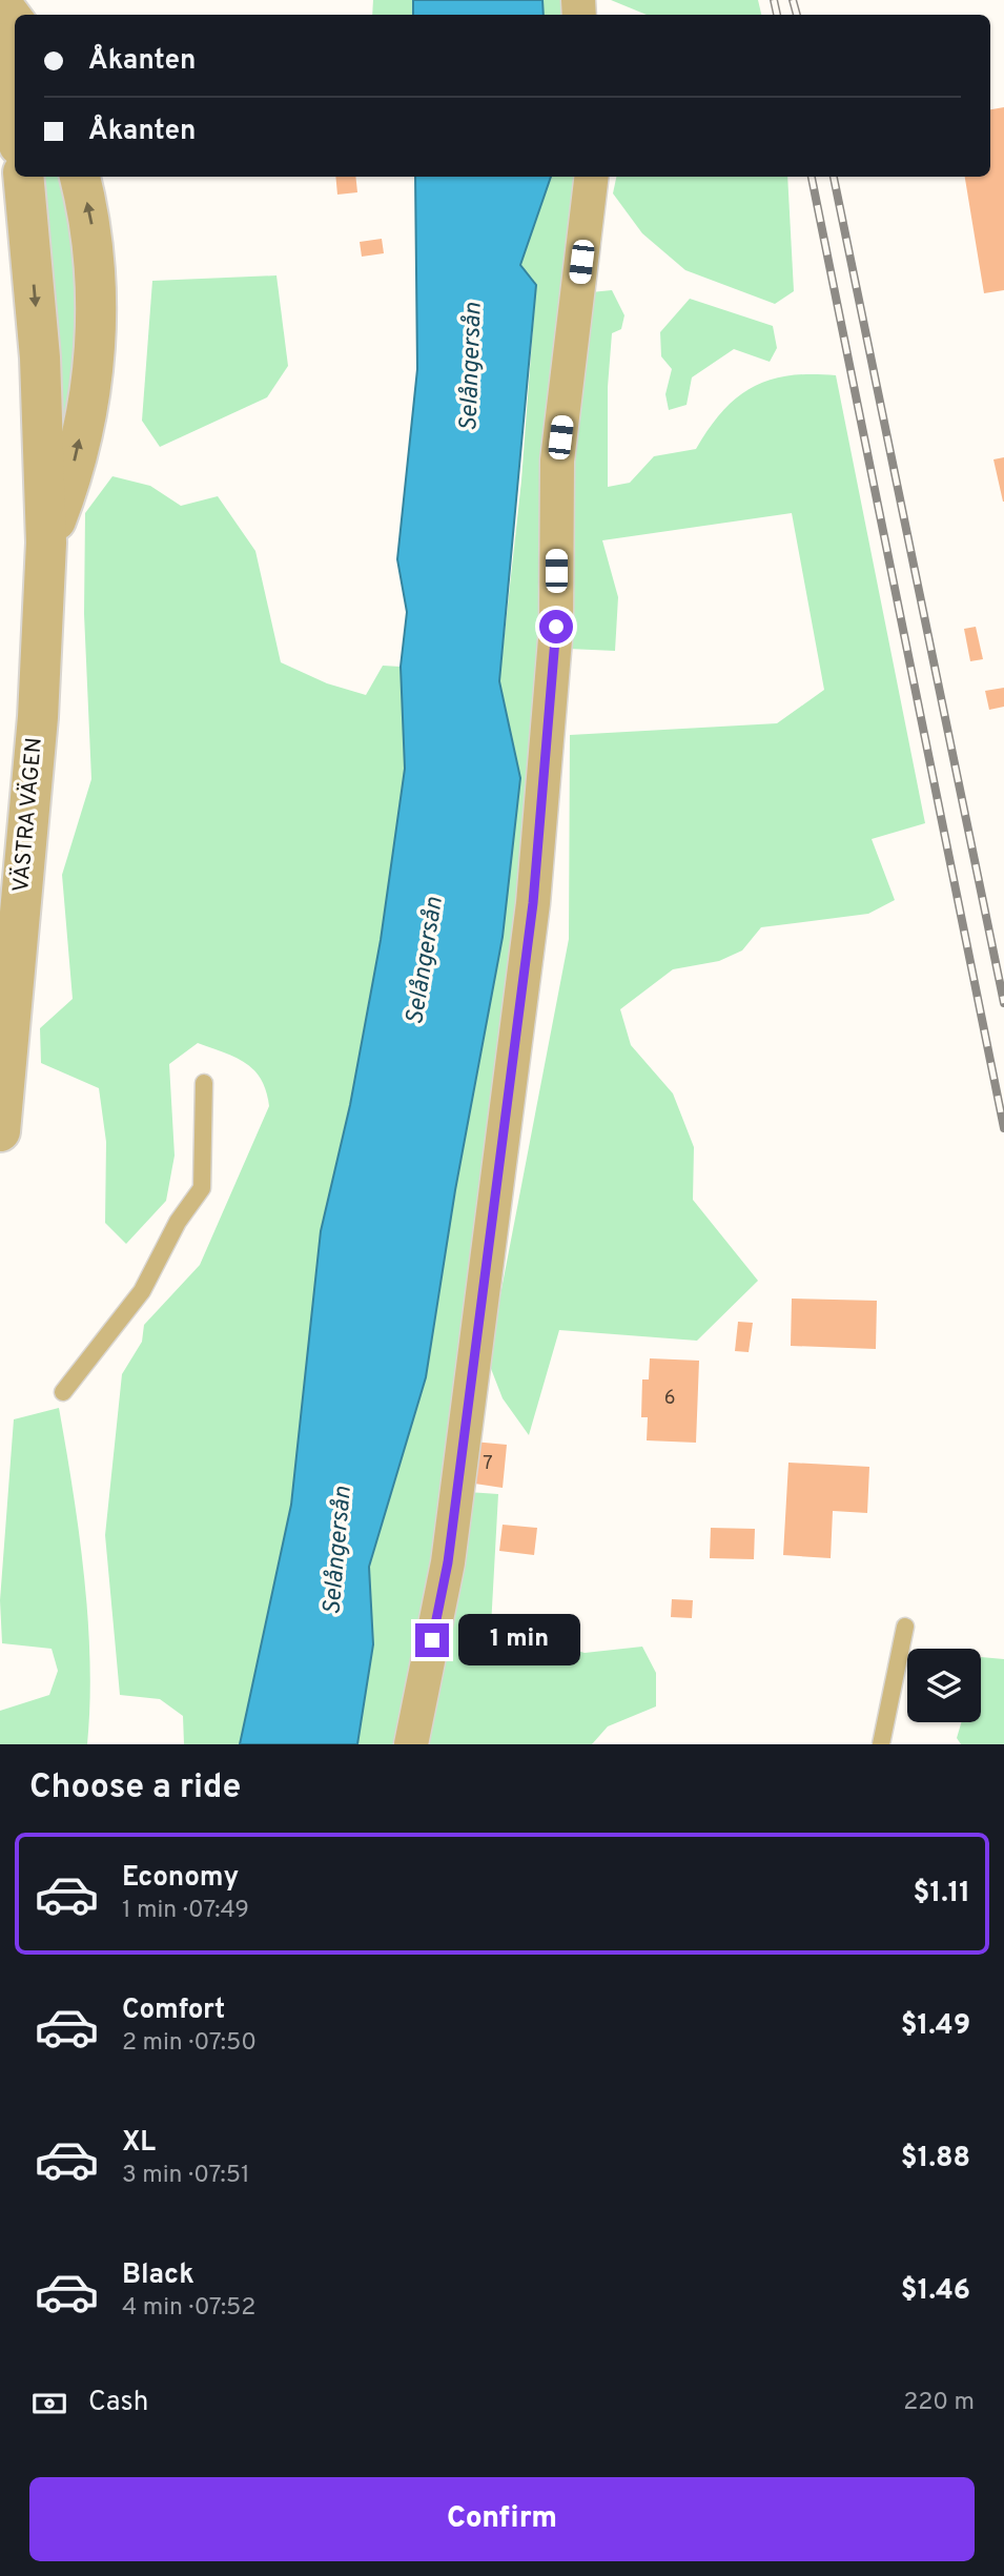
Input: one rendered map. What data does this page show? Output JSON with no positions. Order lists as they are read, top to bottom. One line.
{"streets":{"street":["VÄSTRA VÄGEN"]},"water":["Selångersån"],"house_numbers":["6","7"],"page":{"banner":["Åkanten","Åkanten"],"bubble":"1 min","heading":"Choose a ride","list":[{"name":"Economy","note":"1 min · 07:49","value":"$1.11"},{"name":"Comfort","note":"2 min · 07:50","value":"$1.49"},{"name":"XL","note":"3 min · 07:51","value":"$1.88"},{"name":"Black","note":"4 min · 07:52","value":"$1.46"}],"pay":["Cash","220 m"],"buttons":"Confirm"}}
